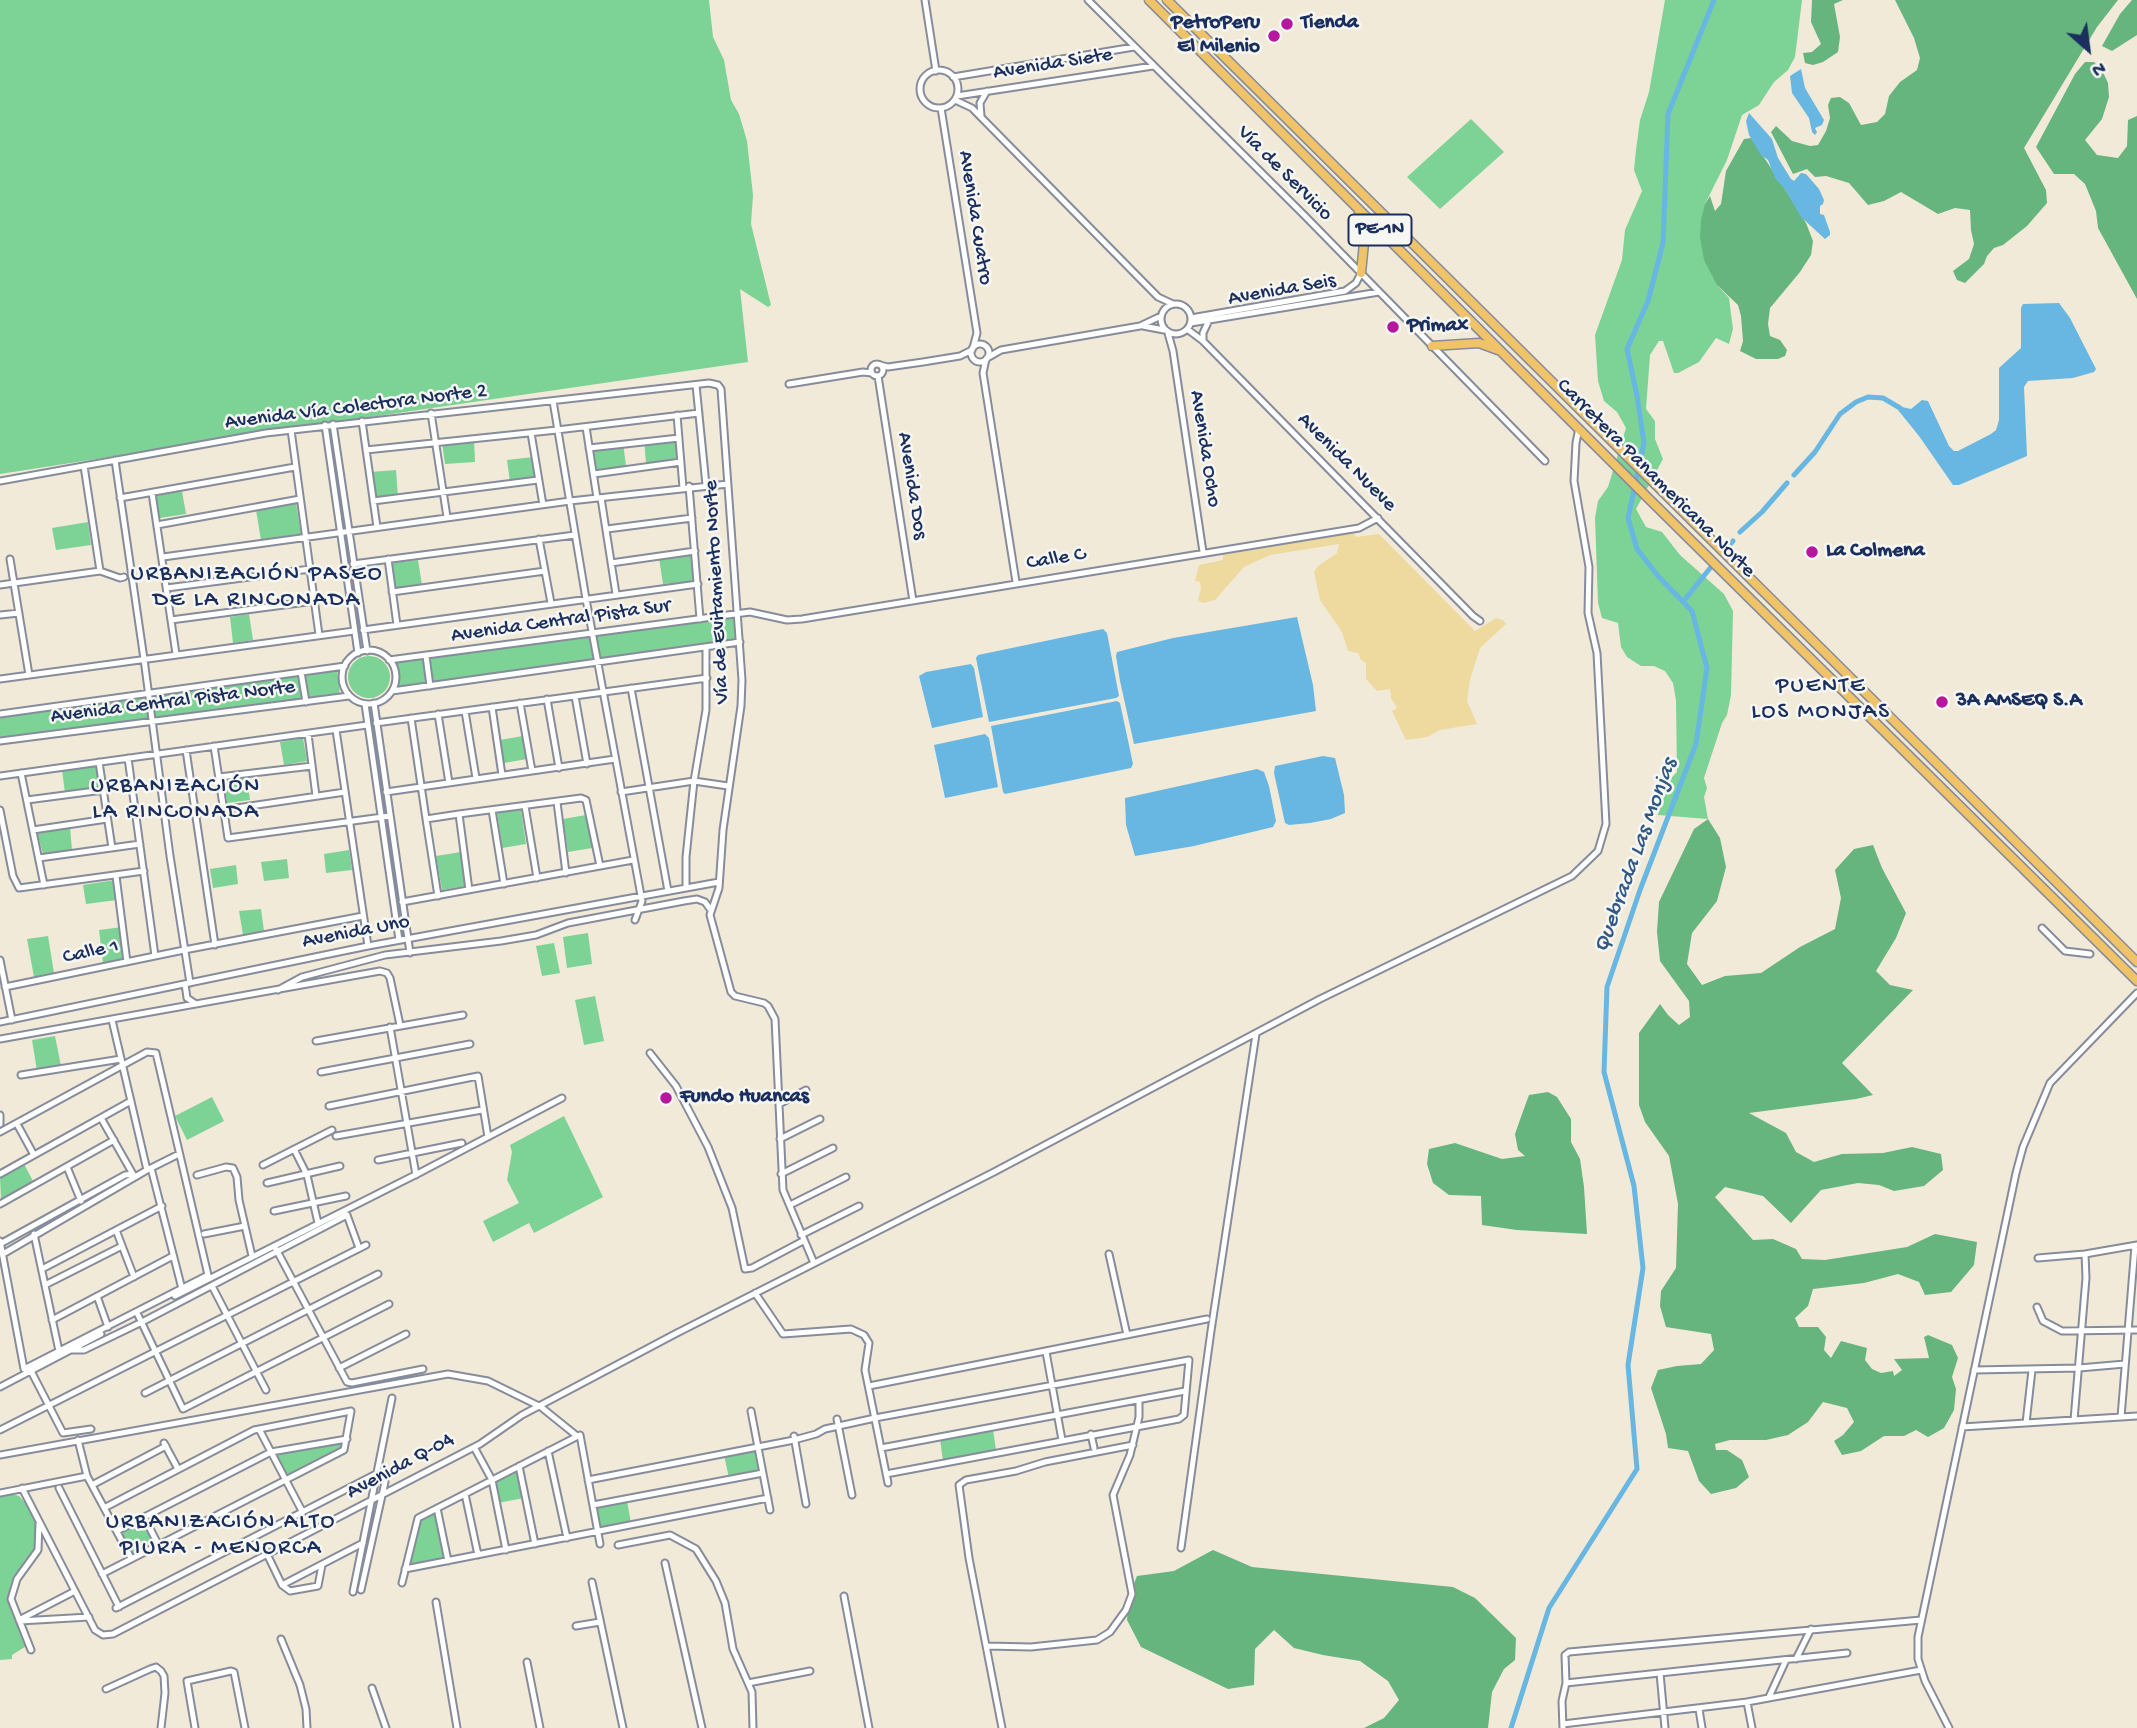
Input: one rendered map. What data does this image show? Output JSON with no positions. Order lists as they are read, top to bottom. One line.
{"streets":{"highway":["PE-1N","Carretera Panamericana Norte"],"street":["Avenida Siete","Vía de Servicio","Avenida Cuatro","Avenida Seis","Avenida Vía Colectora Norte 2","Avenida Ocho","Avenida Nueve","Avenida Dos","Calle C","Vía de Evitamiento Norte","Avenida Central Pista Sur","Avenida Central Pista Norte","Avenida Uno","Calle 1","Avenida Q-04"]},"crossings":[["Avenida Siete","Vía de Servicio"],["Avenida Siete","Avenida Cuatro"],["Vía de Servicio","Avenida Seis"],["Avenida Seis","Avenida Ocho"],["Avenida Seis","Avenida Nueve"],["Avenida Vía Colectora Norte 2","Vía de Evitamiento Norte"],["Avenida Ocho","Avenida Nueve"],["Avenida Ocho","Calle C"],["Avenida Nueve","Calle C"],["Carretera Panamericana Norte","Avenida Q-04"],["Avenida Dos","Calle C"],["Calle C","Vía de Evitamiento Norte"],["Calle C","Avenida Central Pista Sur"],["Vía de Evitamiento Norte","Avenida Central Pista Sur"],["Vía de Evitamiento Norte","Avenida Uno"],["Avenida Central Pista Sur","Avenida Central Pista Norte"]],"districts":["URBANIZACIÓN PASEO DE LA RINCONADA","PUENTE LOS MONJAS","URBANIZACIÓN LA RINCONADA","URBANIZACIÓN ALTO PIURA - MENORCA"],"water":["Quebrada Las Monjas"],"places":["Tienda","PetroPeru El Milenio","Primax","La Colmena","3A AMSEQ S.A","Fundo Huancas"],"north":"bottom right"}
